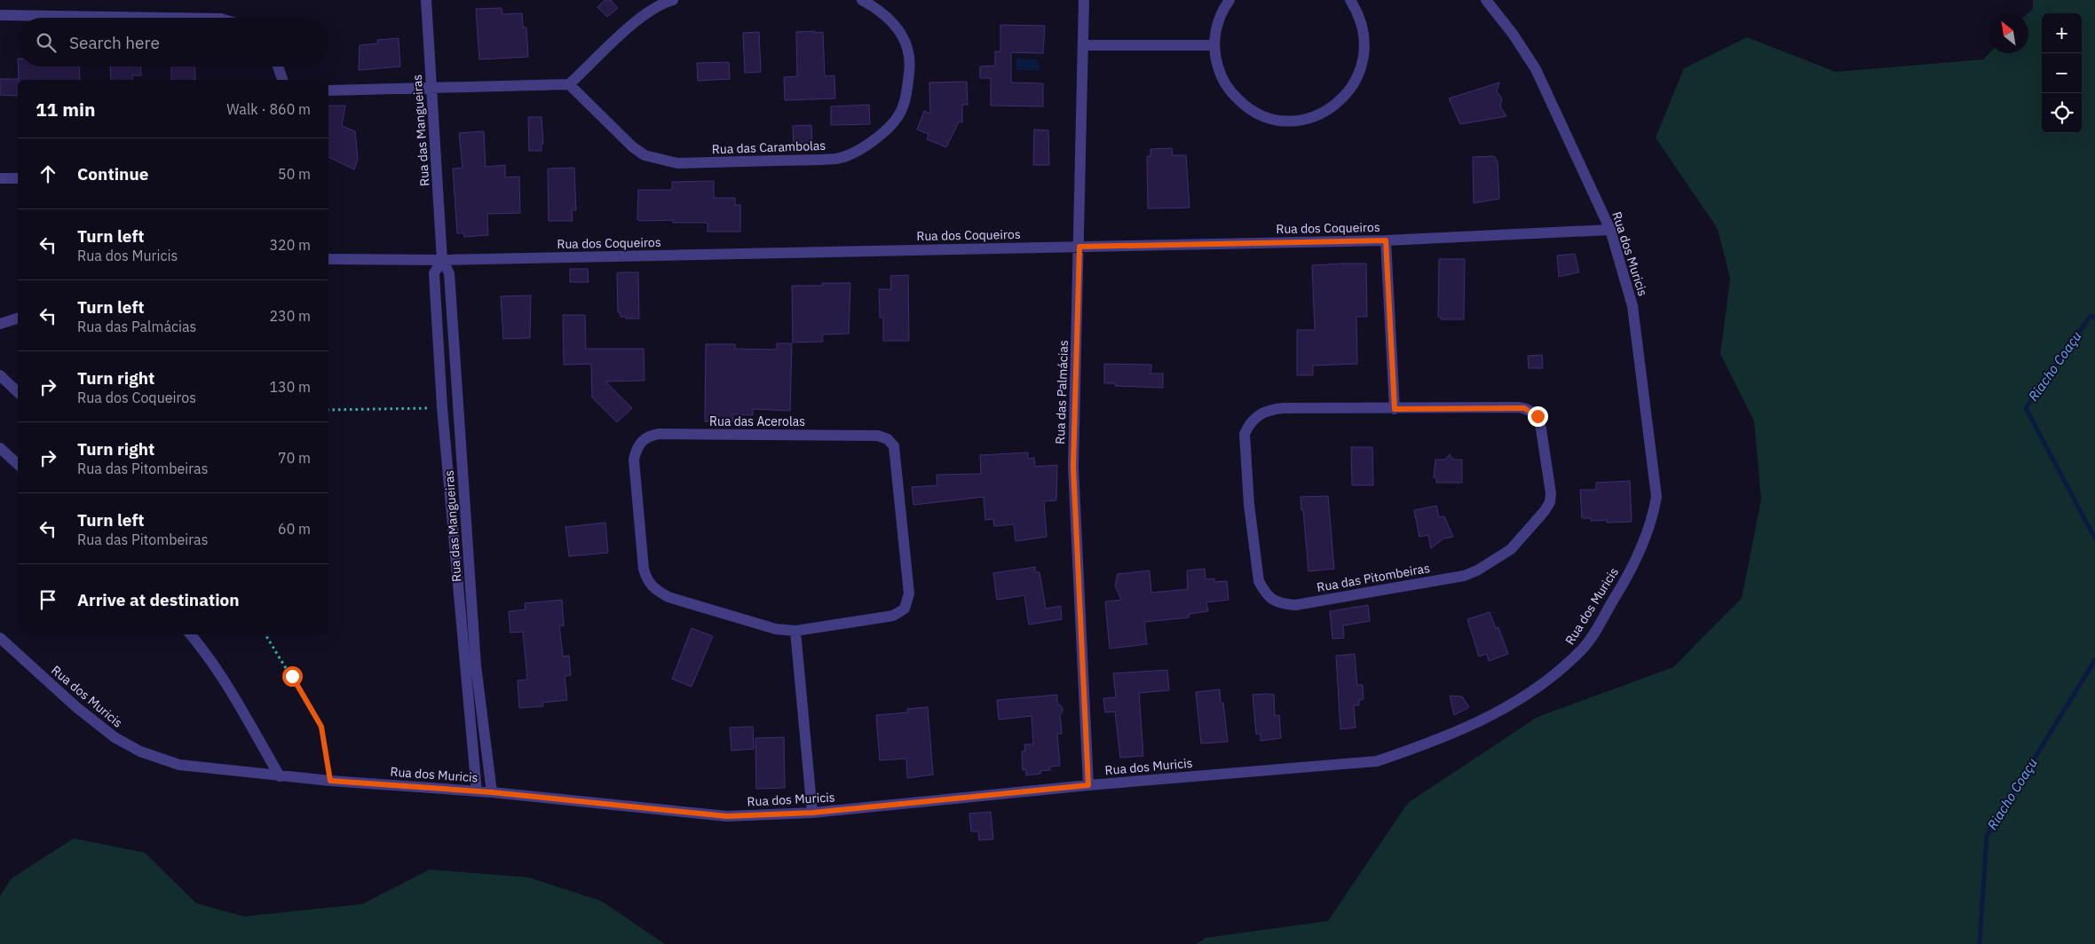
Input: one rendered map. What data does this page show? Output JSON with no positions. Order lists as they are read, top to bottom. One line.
{"streets":{"street":["Rua das Mangueiras","Rua das Carambolas","Rua dos Coqueiros","Rua dos Muricis","Rua das Palmácias","Rua das Acerolas","Rua das Pitombeiras"]},"crossings":[["Rua das Mangueiras","Rua dos Coqueiros"],["Rua das Mangueiras","Rua dos Muricis"],["Rua dos Coqueiros","Rua dos Muricis"],["Rua dos Coqueiros","Rua das Palmácias"],["Rua dos Muricis","Rua das Palmácias"]],"water":["Riacho Coaçu"],"north":"top left","page":{"map_buttons":["+","−"],"search":"Search here","heading":["11 min","Walk · 860 m"],"list":[["Continue","50 m"],["Turn left","Rua dos Muricis","320 m"],["Turn left","Rua das Palmácias","230 m"],["Turn right","Rua dos Coqueiros","130 m"],["Turn right","Rua das Pitombeiras","70 m"],["Turn left","Rua das Pitombeiras","60 m"],"Arrive at destination"]}}
